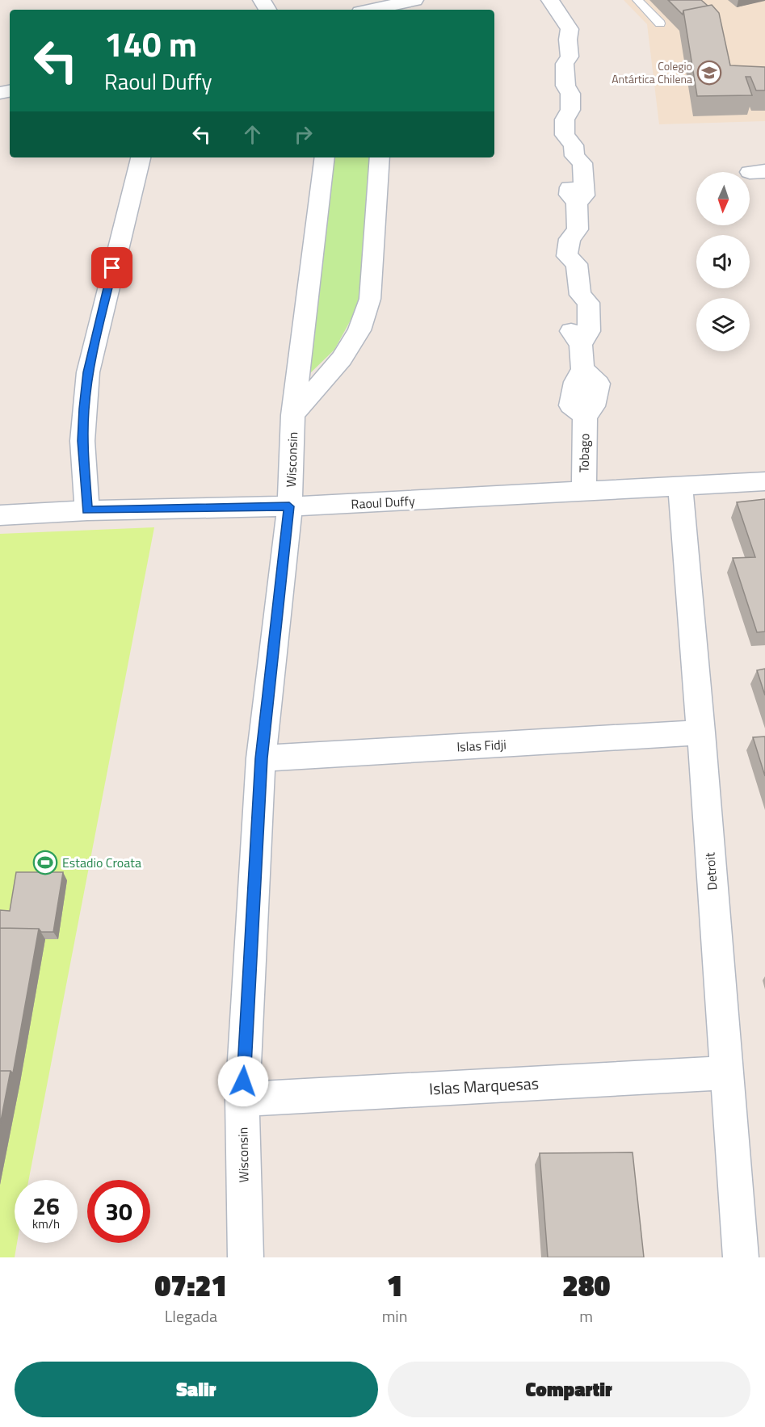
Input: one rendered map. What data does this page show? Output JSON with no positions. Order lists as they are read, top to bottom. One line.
{"streets":{"street":["Tobago","Wisconsin","Raoul Duffy","Islas Fidji","Detroit","Islas Marquesas"]},"crossings":[["Tobago","Raoul Duffy"],["Wisconsin","Raoul Duffy"],["Wisconsin","Islas Fidji"],["Wisconsin","Islas Marquesas"],["Raoul Duffy","Detroit"],["Islas Fidji","Detroit"],["Detroit","Islas Marquesas"]],"places":{"school or university":["Colegio Antártica Chilena"],"sports":["Estadio Croata"]},"north":"bottom","page":{"turn":["140 m","Raoul Duffy"],"speed":"26 km/h","limit":"30","eta":["07:21","Llegada","1","min","280","m"],"buttons":["Salir","Compartir"]}}
